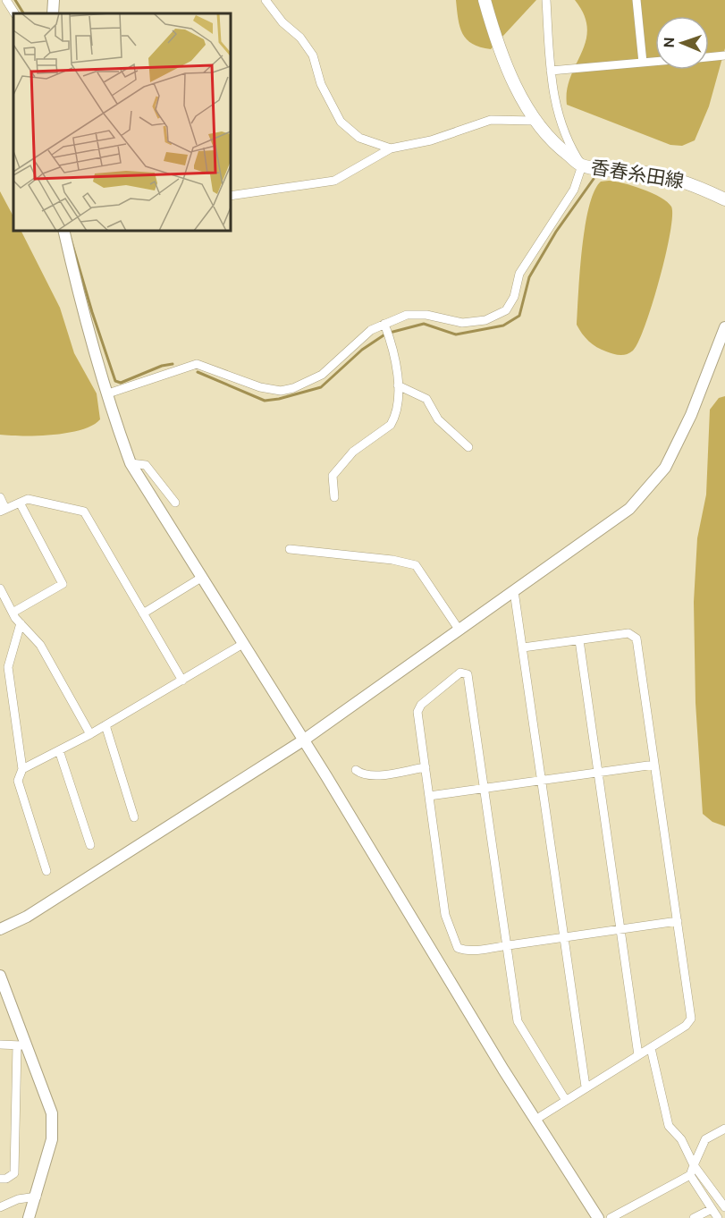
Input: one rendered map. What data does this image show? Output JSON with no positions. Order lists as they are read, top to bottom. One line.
{"streets":{"main road":["香春糸田線"]},"north":"left"}
